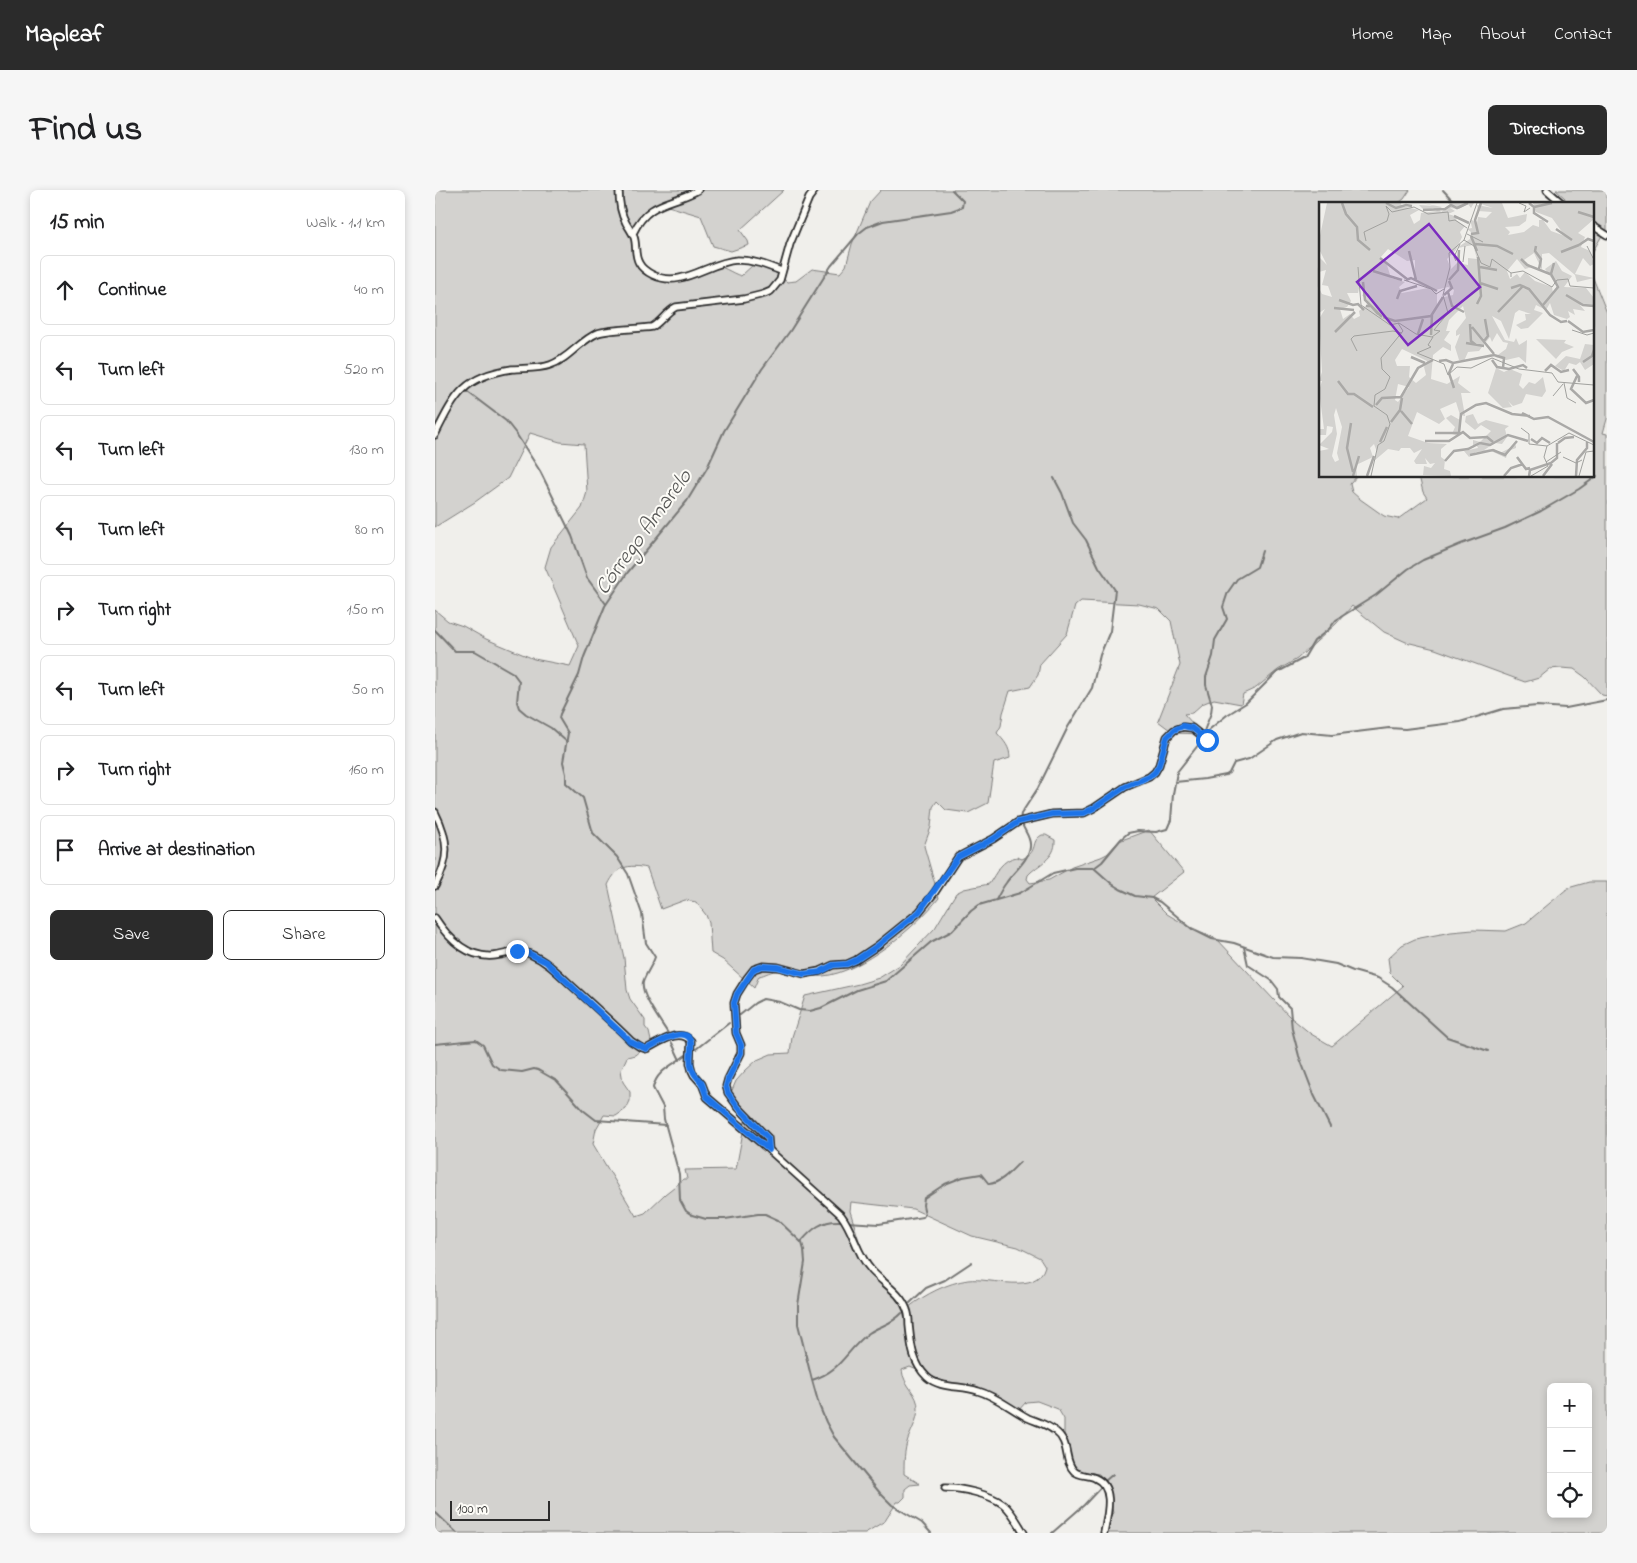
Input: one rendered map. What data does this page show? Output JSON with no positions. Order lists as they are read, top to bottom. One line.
{"water":["Córrego Amarelo"],"scale_bar":"100 m","page":{"header":"Mapleaf","nav":["Home","Map","About","Contact"],"title":"Find us","buttons":["Directions",["Save","Share"]],"heading":["15 min","Walk · 1.1 km"],"list":[["Continue","40 m"],["Turn left","520 m"],["Turn left","130 m"],["Turn left","80 m"],["Turn right","150 m"],["Turn left","50 m"],["Turn right","160 m"],"Arrive at destination"],"map_buttons":["+","−"],"scale":"100 m"}}
